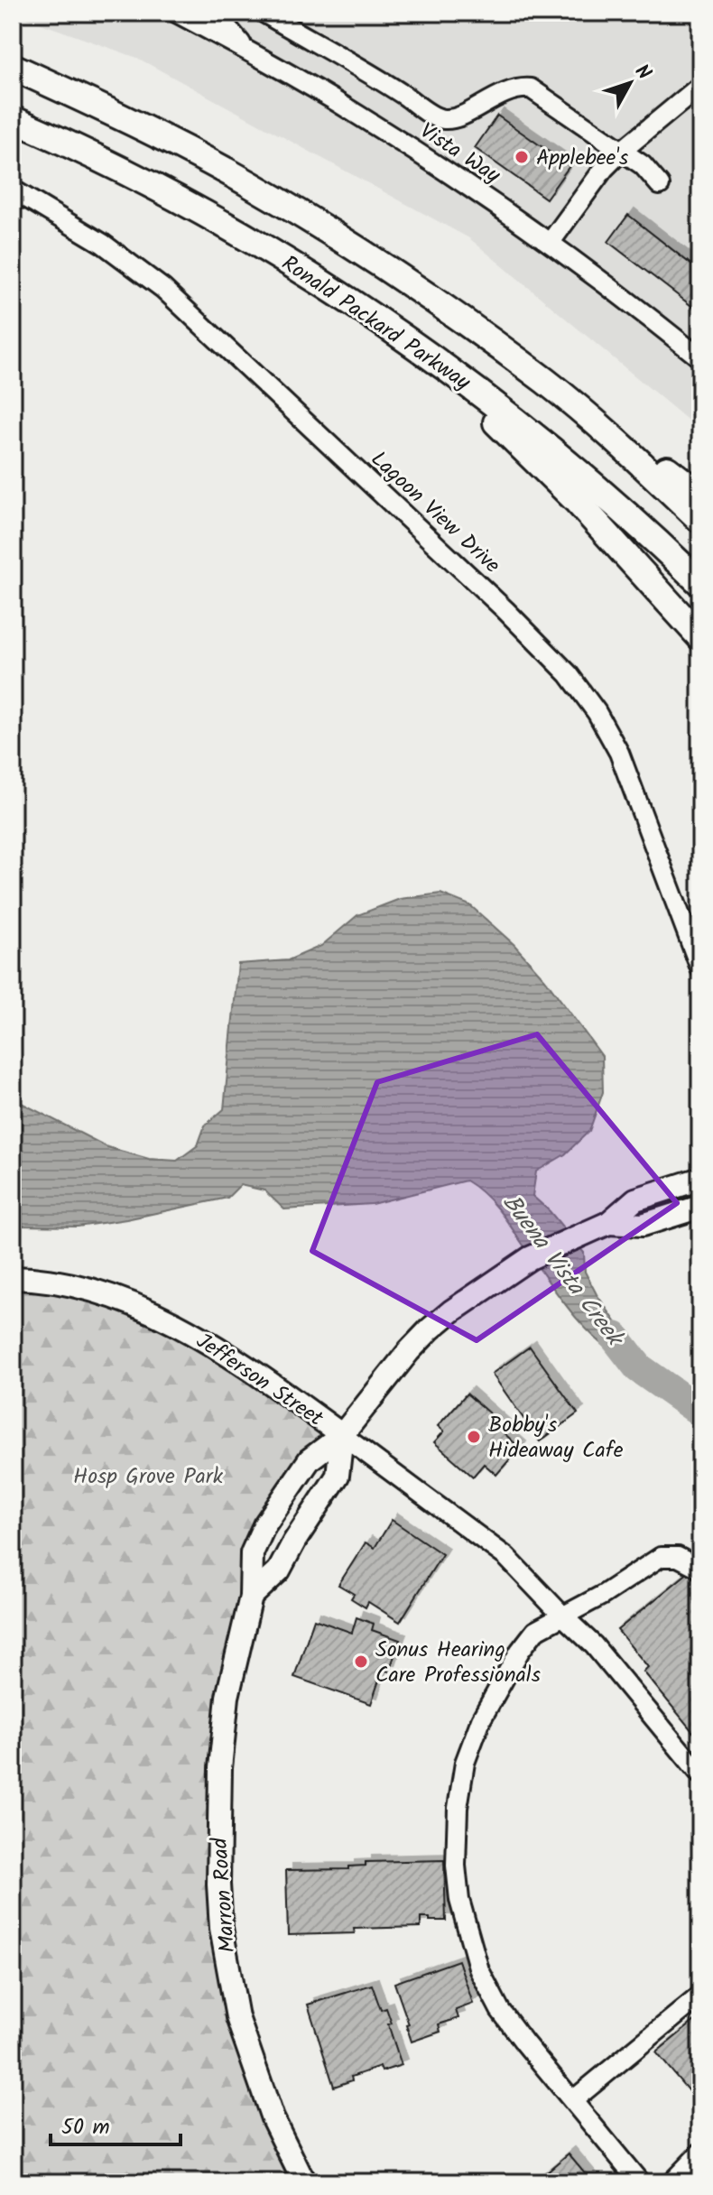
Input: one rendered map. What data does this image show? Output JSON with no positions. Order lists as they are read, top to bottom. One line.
{"streets":{"highway":["Ronald Packard Parkway"],"main road":["Jefferson Street","Marron Road"],"street":["Vista Way","Lagoon View Drive"]},"crossings":[["Jefferson Street","Marron Road"]],"water":["Buena Vista Creek"],"parks":["Hosp Grove Park"],"places":["Applebee's","Bobby's Hideaway Cafe","Sonus Hearing Care Professionals"],"scale_bar":"50 m","north":"top right"}
